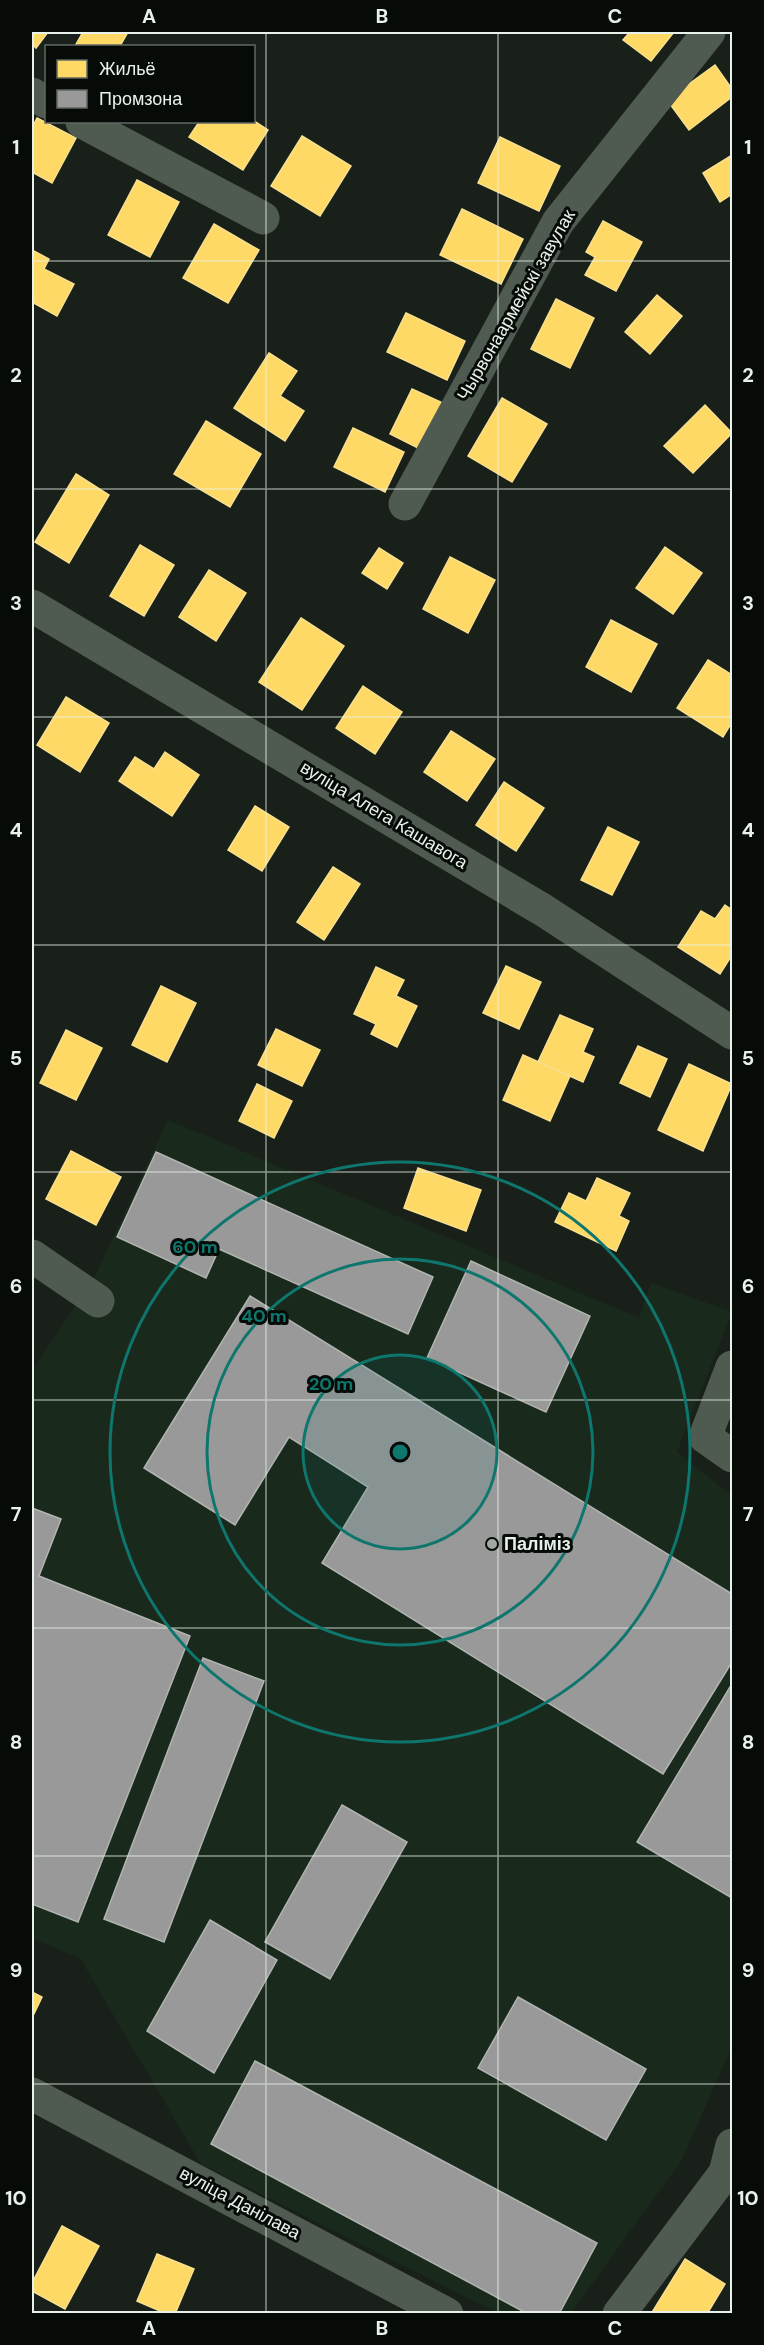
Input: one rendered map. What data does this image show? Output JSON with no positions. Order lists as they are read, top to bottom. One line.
{"streets":{"street":["Чырвонаармейскі завулак","вуліца Алега Кашавога","вуліца Данілава"]},"places":["Паліміз"],"legend":["Жильё","Промзона"],"grid":{"columns":["A","B","C"],"rows":["1","2","3","4","5","6","7","8","9","10"]},"rings":["60 m","40 m","20 m"]}
